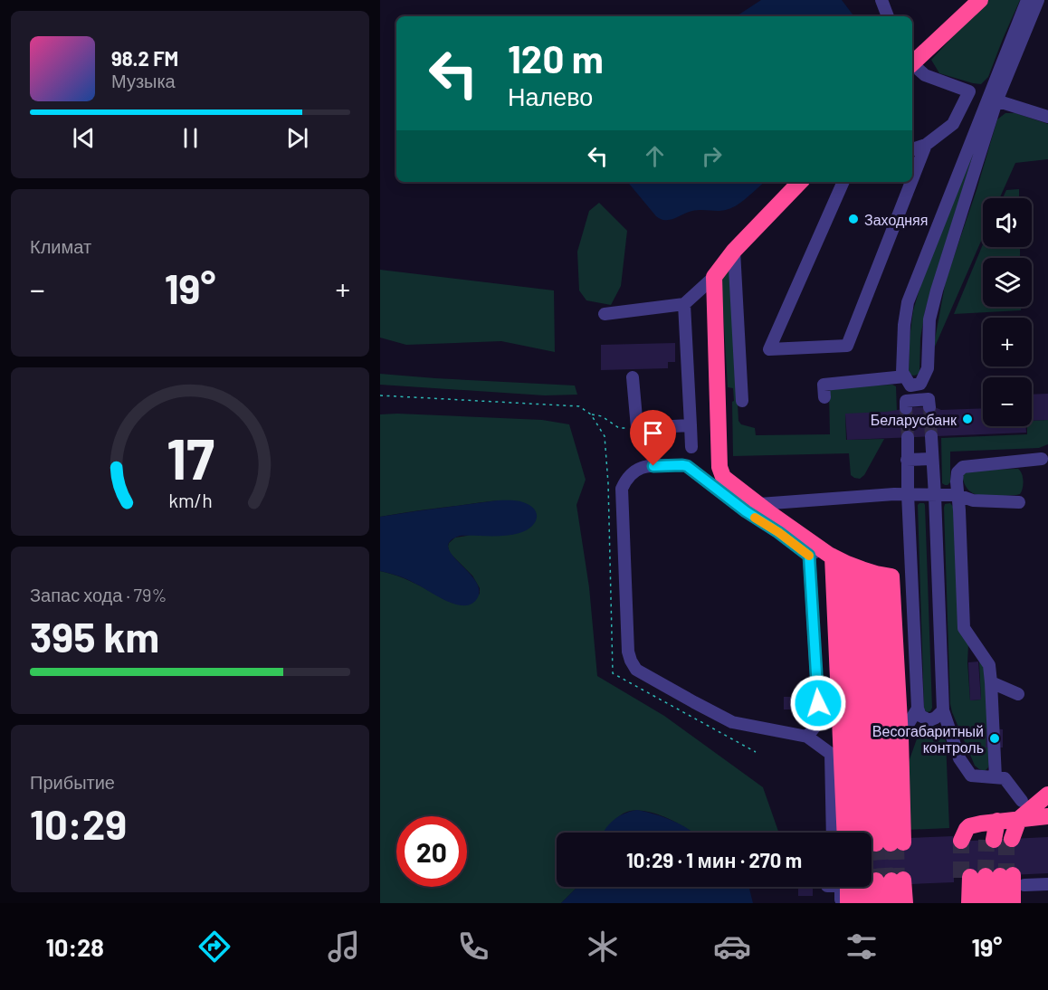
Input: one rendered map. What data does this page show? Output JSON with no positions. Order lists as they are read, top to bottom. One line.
{"places":["Заходняя","Беларусбанк","Весогабаритный контроль"],"page":{"turn":["120 m","Налево"],"song":["98.2 FM","Музыка"],"tile":["Климат",["Запас хода · 79%","395 km"],["Прибытие","10:29"]],"map_buttons":["+","−"],"heat":["−","19°","+"],"limit":"20","trip":"10:29 · 1 мин · 270 m","tabs":["10:28","19°"],"gauge":["17","km/h"]}}
